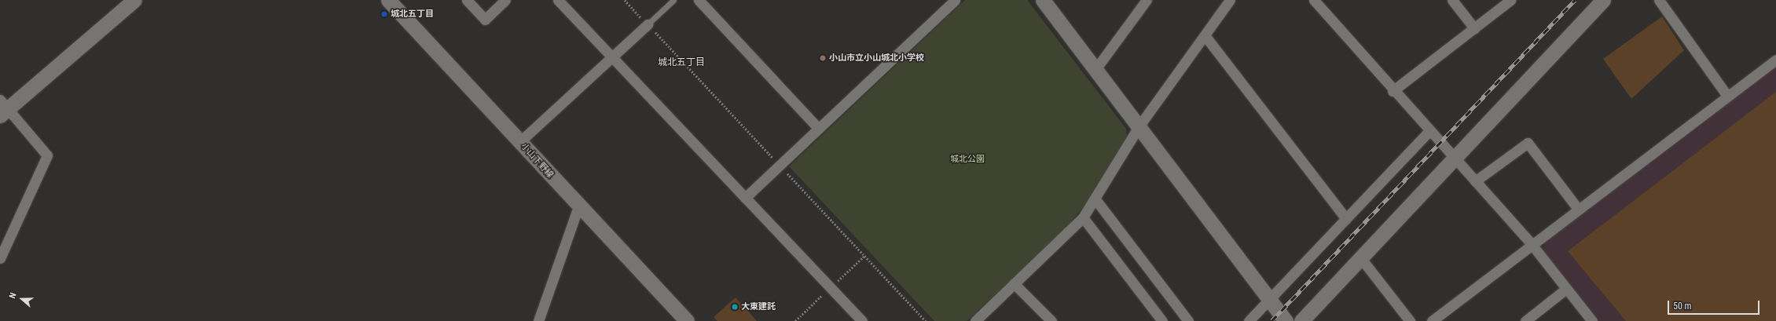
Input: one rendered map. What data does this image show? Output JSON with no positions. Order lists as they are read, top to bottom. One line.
{"streets":{"street":["小山下野線"]},"districts":["城北五丁目"],"parks":["城北公園"],"places":["城北五丁目","小山市立小山城北小学校","大東建託"],"scale_bar":"50 m","north":"left"}
